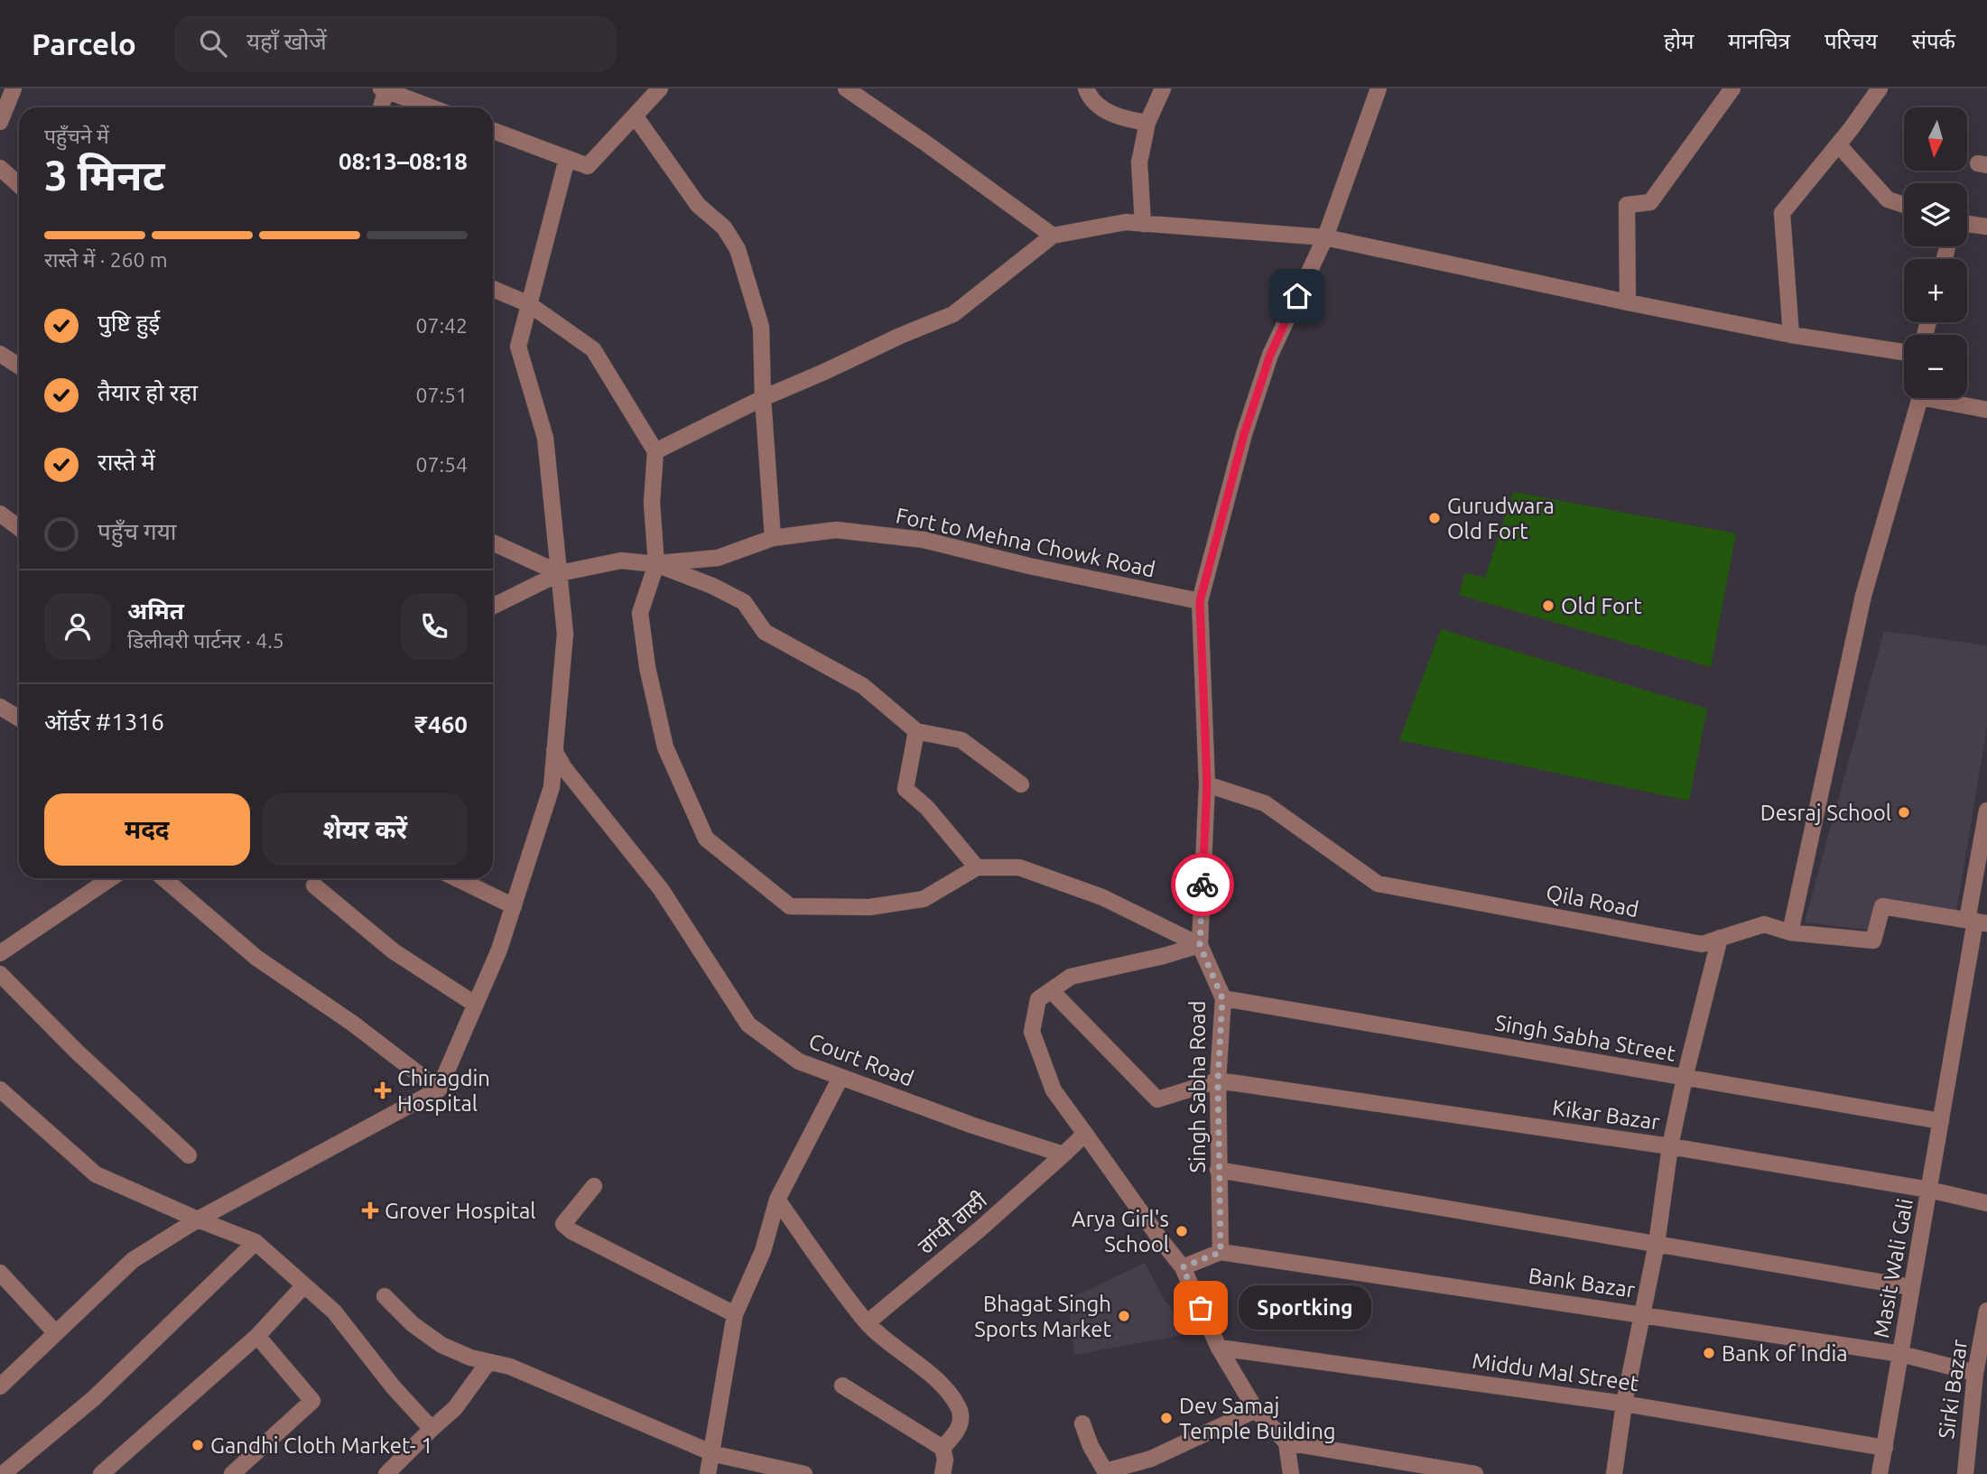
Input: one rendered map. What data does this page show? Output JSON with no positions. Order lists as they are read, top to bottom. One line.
{"streets":{"street":["Fort to Mehna Chowk Road","Qila Road","Singh Sabha Street","Court Road","Singh Sabha Road","Kikar Bazar","ਗਾਂਧੀ ਗਲੀ","Masit Wali Gali","Bank Bazar","Middu Mal Street","Sirki Bazar"]},"crossings":[["Qila Road","Masit Wali Gali"],["Singh Sabha Street","Singh Sabha Road"],["Singh Sabha Street","Masit Wali Gali"],["Court Road","ਗਾਂਧੀ ਗਲੀ"],["Singh Sabha Road","Kikar Bazar"],["Singh Sabha Road","Bank Bazar"],["Kikar Bazar","Masit Wali Gali"],["Masit Wali Gali","Bank Bazar"],["Masit Wali Gali","Middu Mal Street"],["Bank Bazar","Sirki Bazar"]],"places":{"other":["Gurudwara Old Fort","Old Fort","Desraj School","Arya Girl's School","Sportking","Bhagat Singh Sports Market","Bank of India","Dev Samaj Temple Building","Gandhi Cloth Market- 1"],"health":["Chiragdin Hospital","Grover Hospital"]},"north":"bottom","page":{"header":"Parcelo","search":"यहाँ खोजें","nav":["होम","मानचित्र","परिचय","संपर्क"],"map_buttons":["+","−"],"heading":["3 मिनट","पहुँचने में","08:13–08:18"],"panel":["अमित","डिलीवरी पार्टनर · 4.5","ऑर्डर #1316","₹460"],"bar":"रास्ते में · 260 m","list":[["पुष्टि हुई","07:42"],["तैयार हो रहा","07:51"],["रास्ते में","07:54"],"पहुँच गया"],"buttons":["मदद","शेयर करें"],"bubble":"Sportking"}}
